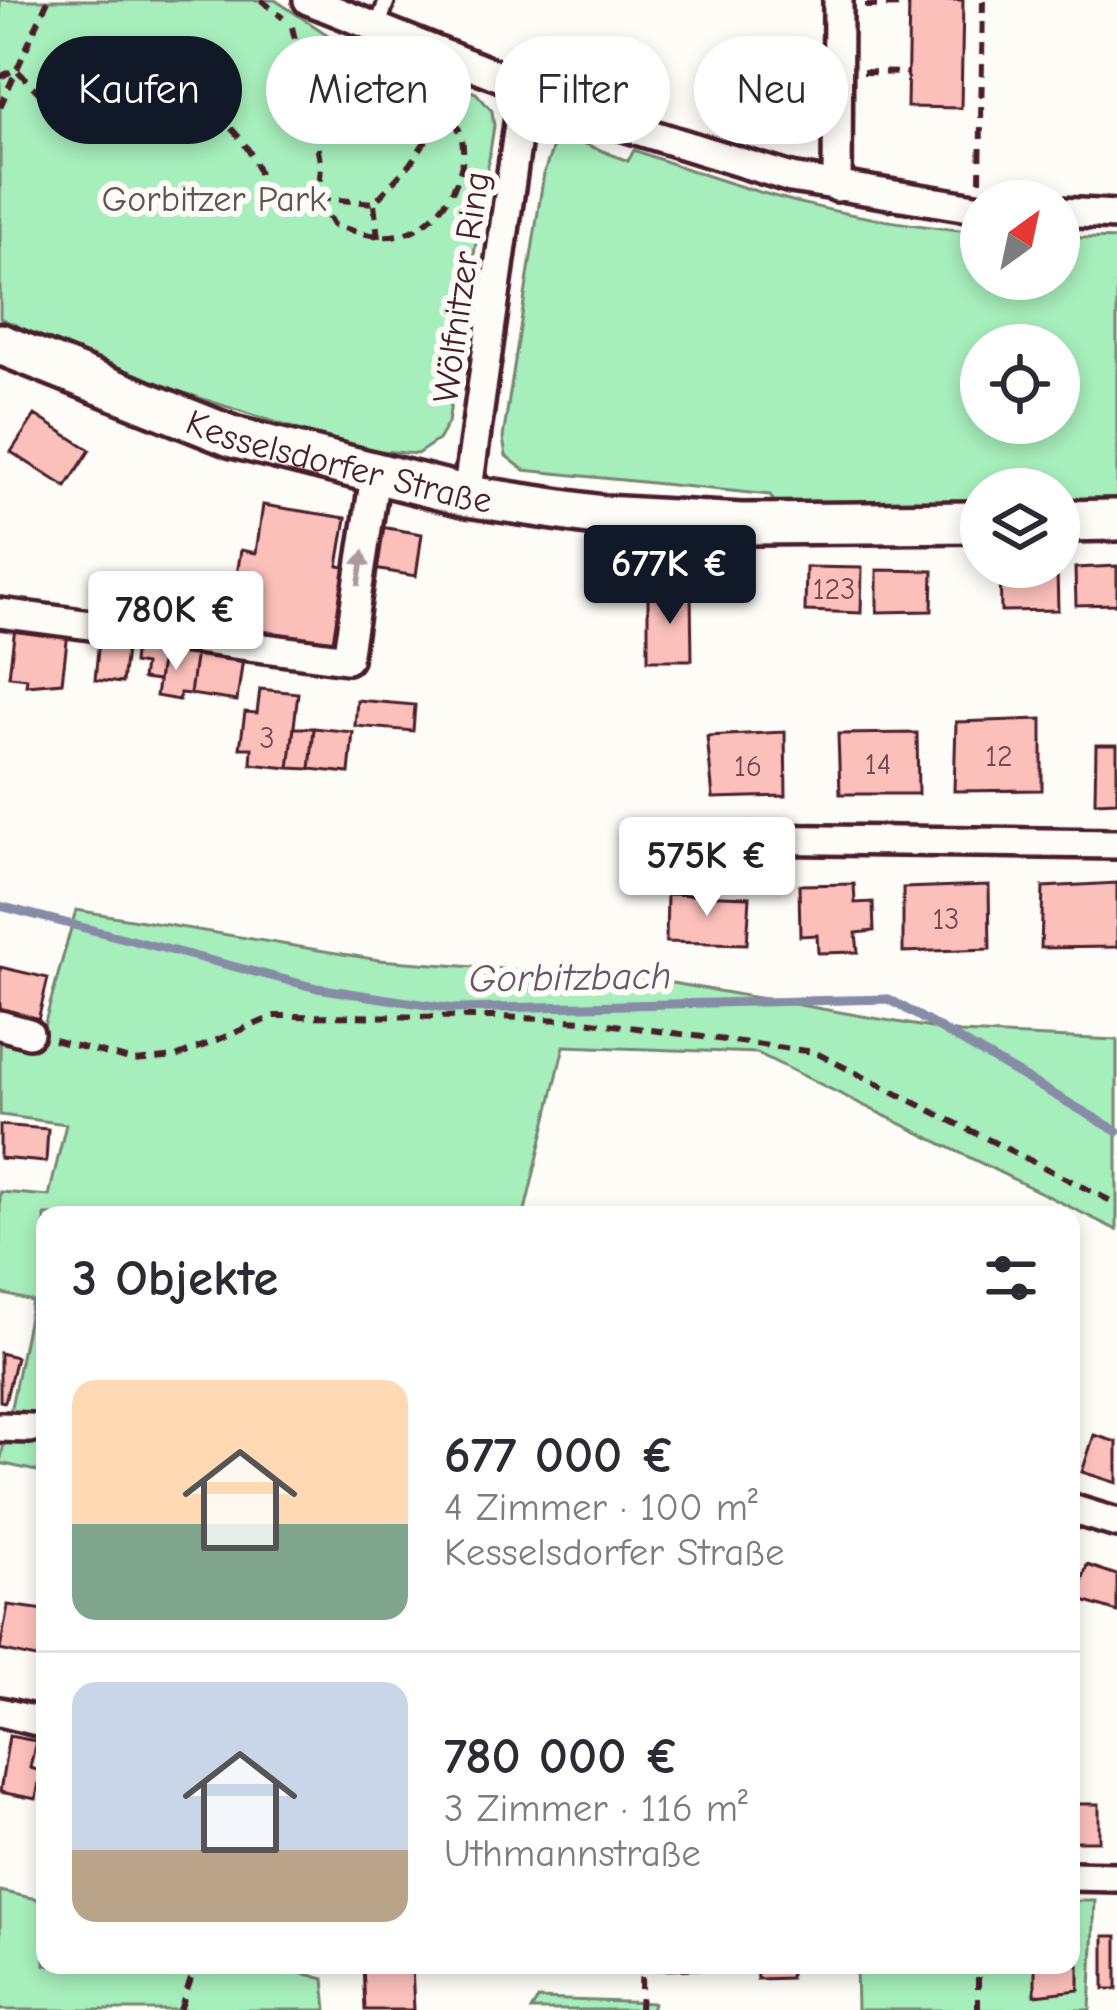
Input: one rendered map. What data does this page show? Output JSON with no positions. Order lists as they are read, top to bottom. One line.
{"streets":{"main road":["Kesselsdorfer Straße"],"street":["Wölfnitzer Ring"]},"crossings":[["Wölfnitzer Ring","Kesselsdorfer Straße"]],"water":["Gorbitzbach"],"parks":["Gorbitzer Park"],"house_numbers":["123","3","12","14","16","13"],"north":"top right","page":{"chip":["Kaufen","Mieten","Filter","Neu"],"price":["677K €","780K €","575K €"],"heading":"3 Objekte","list":[{"name":"677 000 €","note":"4 Zimmer · 100 m² · Kesselsdorfer Straße"},{"name":"780 000 €","note":"3 Zimmer · 116 m² · Uthmannstraße"}]}}
